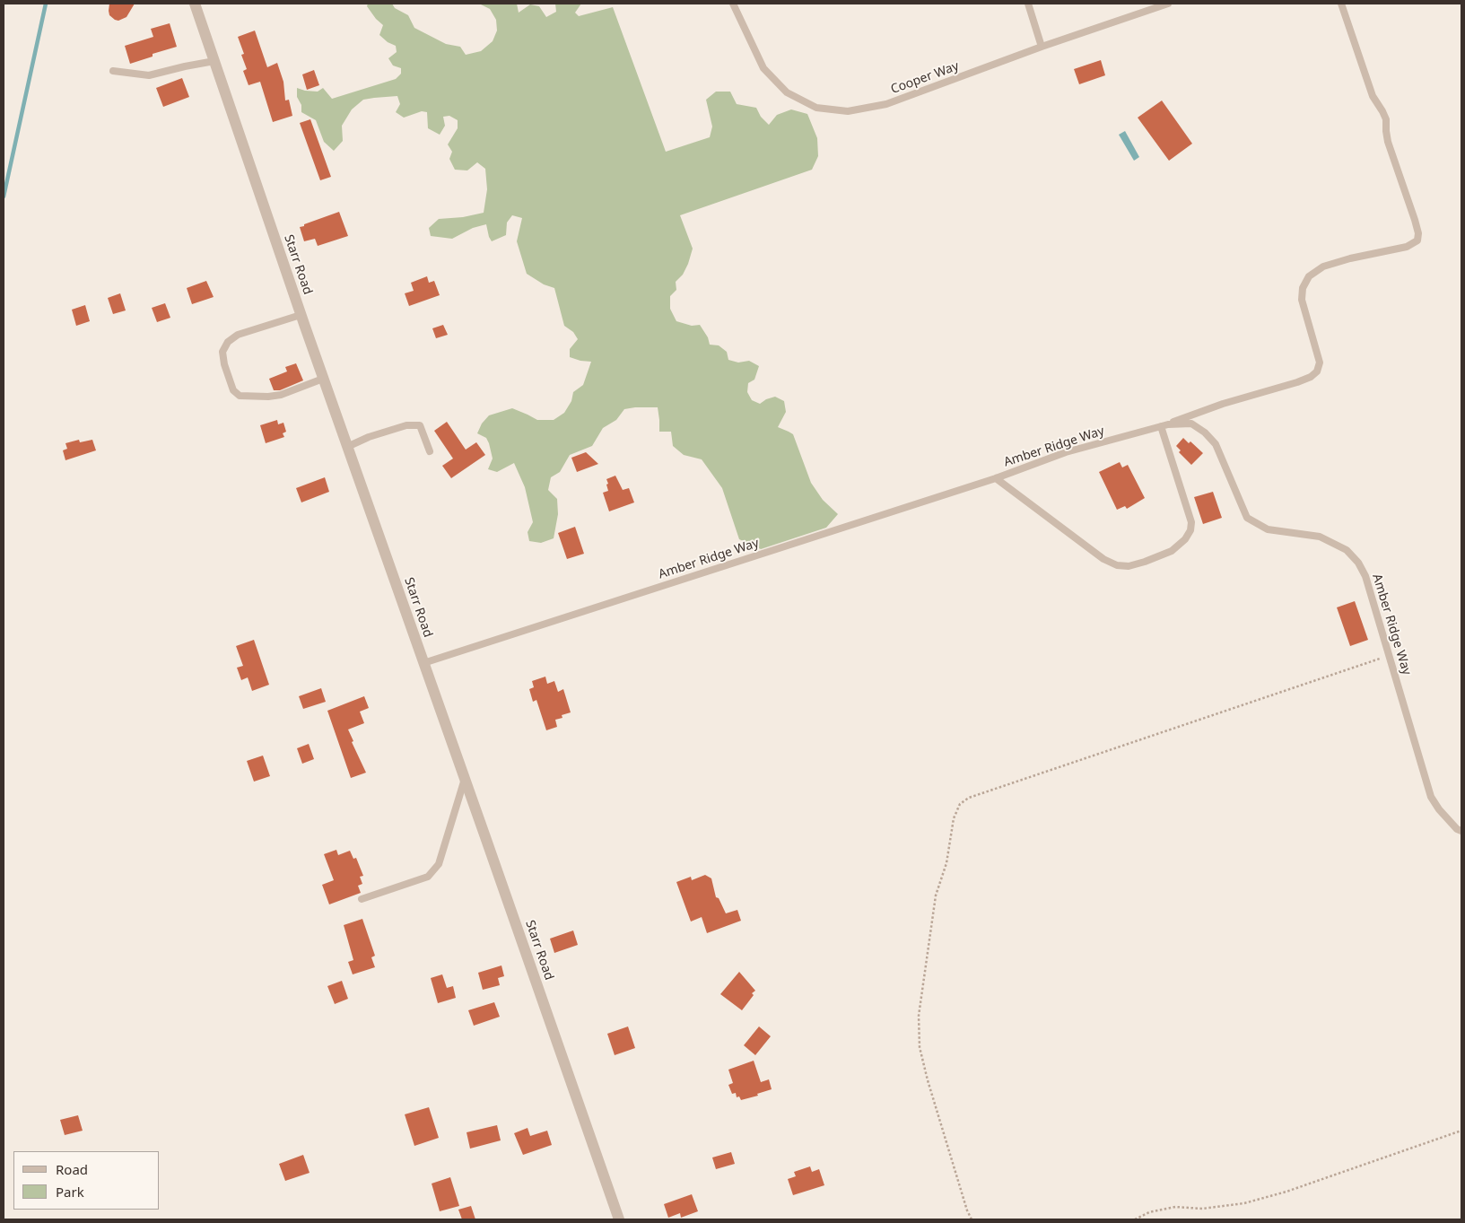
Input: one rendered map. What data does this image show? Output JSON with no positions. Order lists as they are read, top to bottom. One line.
{"streets":{"street":["Starr Road"],"lane":["Cooper Way","Amber Ridge Way"]},"crossings":[["Starr Road","Amber Ridge Way"]],"legend":["Road","Park"]}
